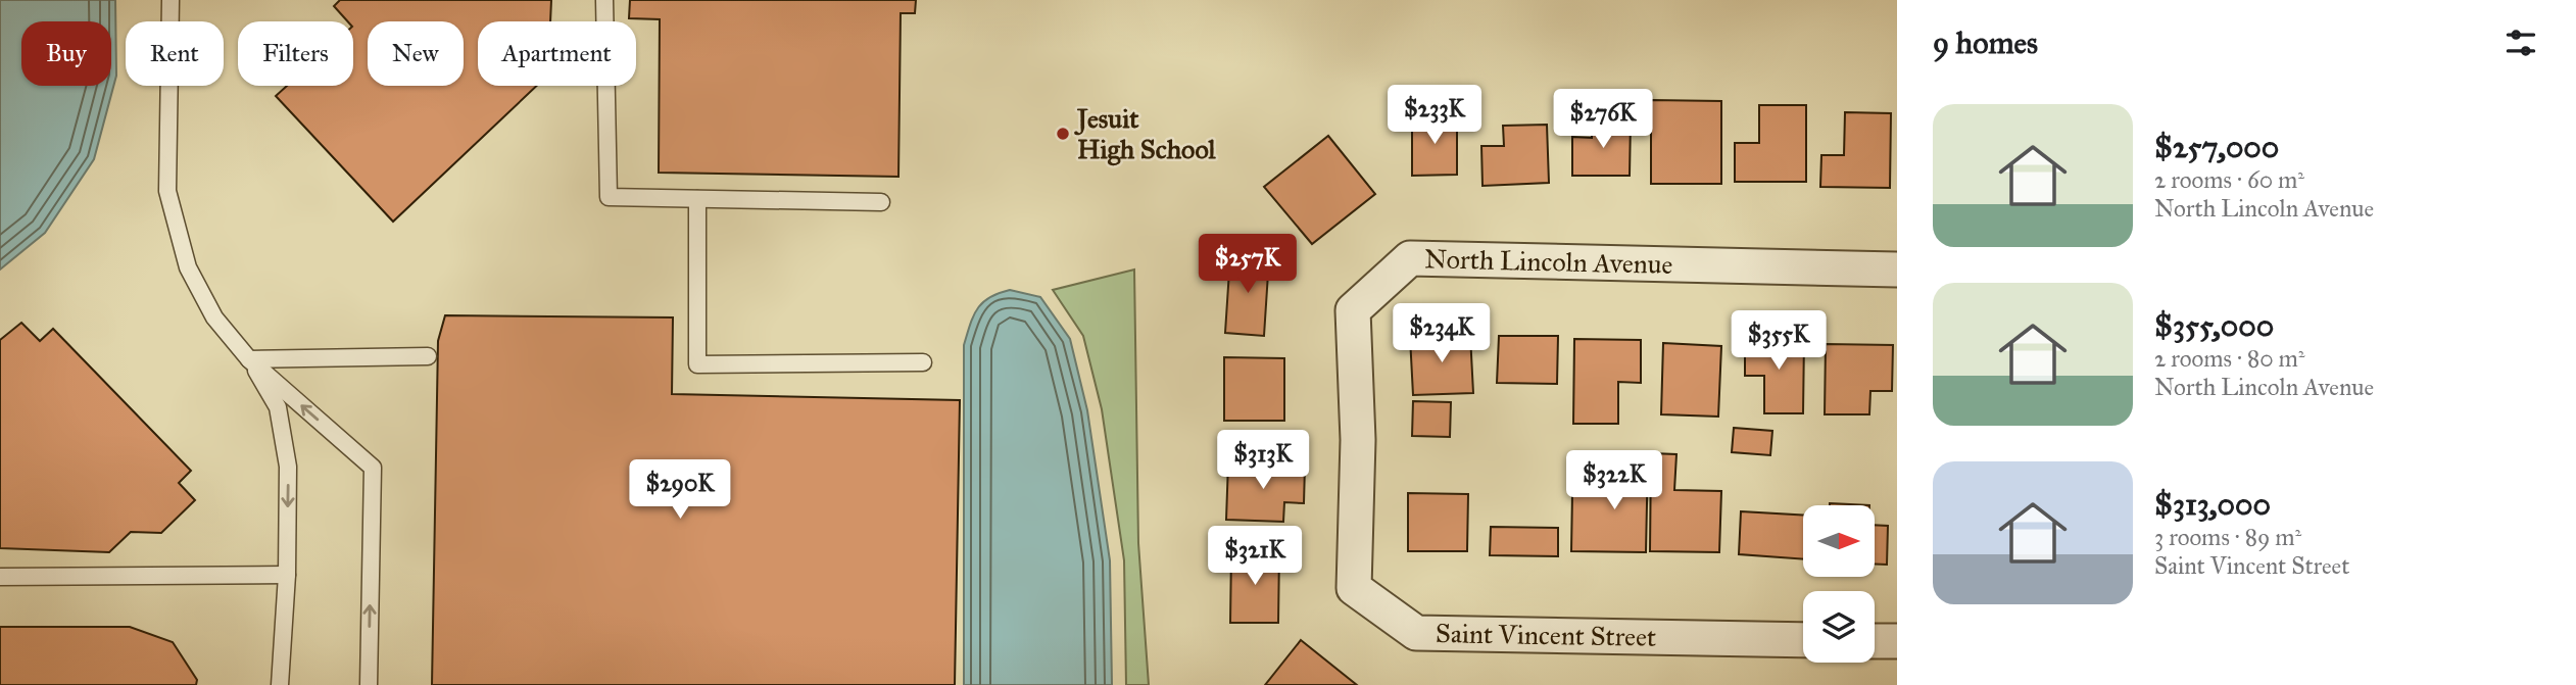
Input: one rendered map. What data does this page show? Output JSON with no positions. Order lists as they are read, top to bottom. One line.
{"streets":{"street":["North Lincoln Avenue","Saint Vincent Street"]},"crossings":[["North Lincoln Avenue","Saint Vincent Street"]],"places":["Jesuit High School"],"north":"right","page":{"heading":"9 homes","chip":["Buy","Rent","Filters","New","Apartment"],"price":["$233K","$276K","$257K","$234K","$355K","$313K","$322K","$290K","$321K"],"list":[{"name":"$257,000","note":"2 rooms · 60 m² · North Lincoln Avenue"},{"name":"$355,000","note":"2 rooms · 80 m² · North Lincoln Avenue"},{"name":"$313,000","note":"3 rooms · 89 m² · Saint Vincent Street"}]}}
